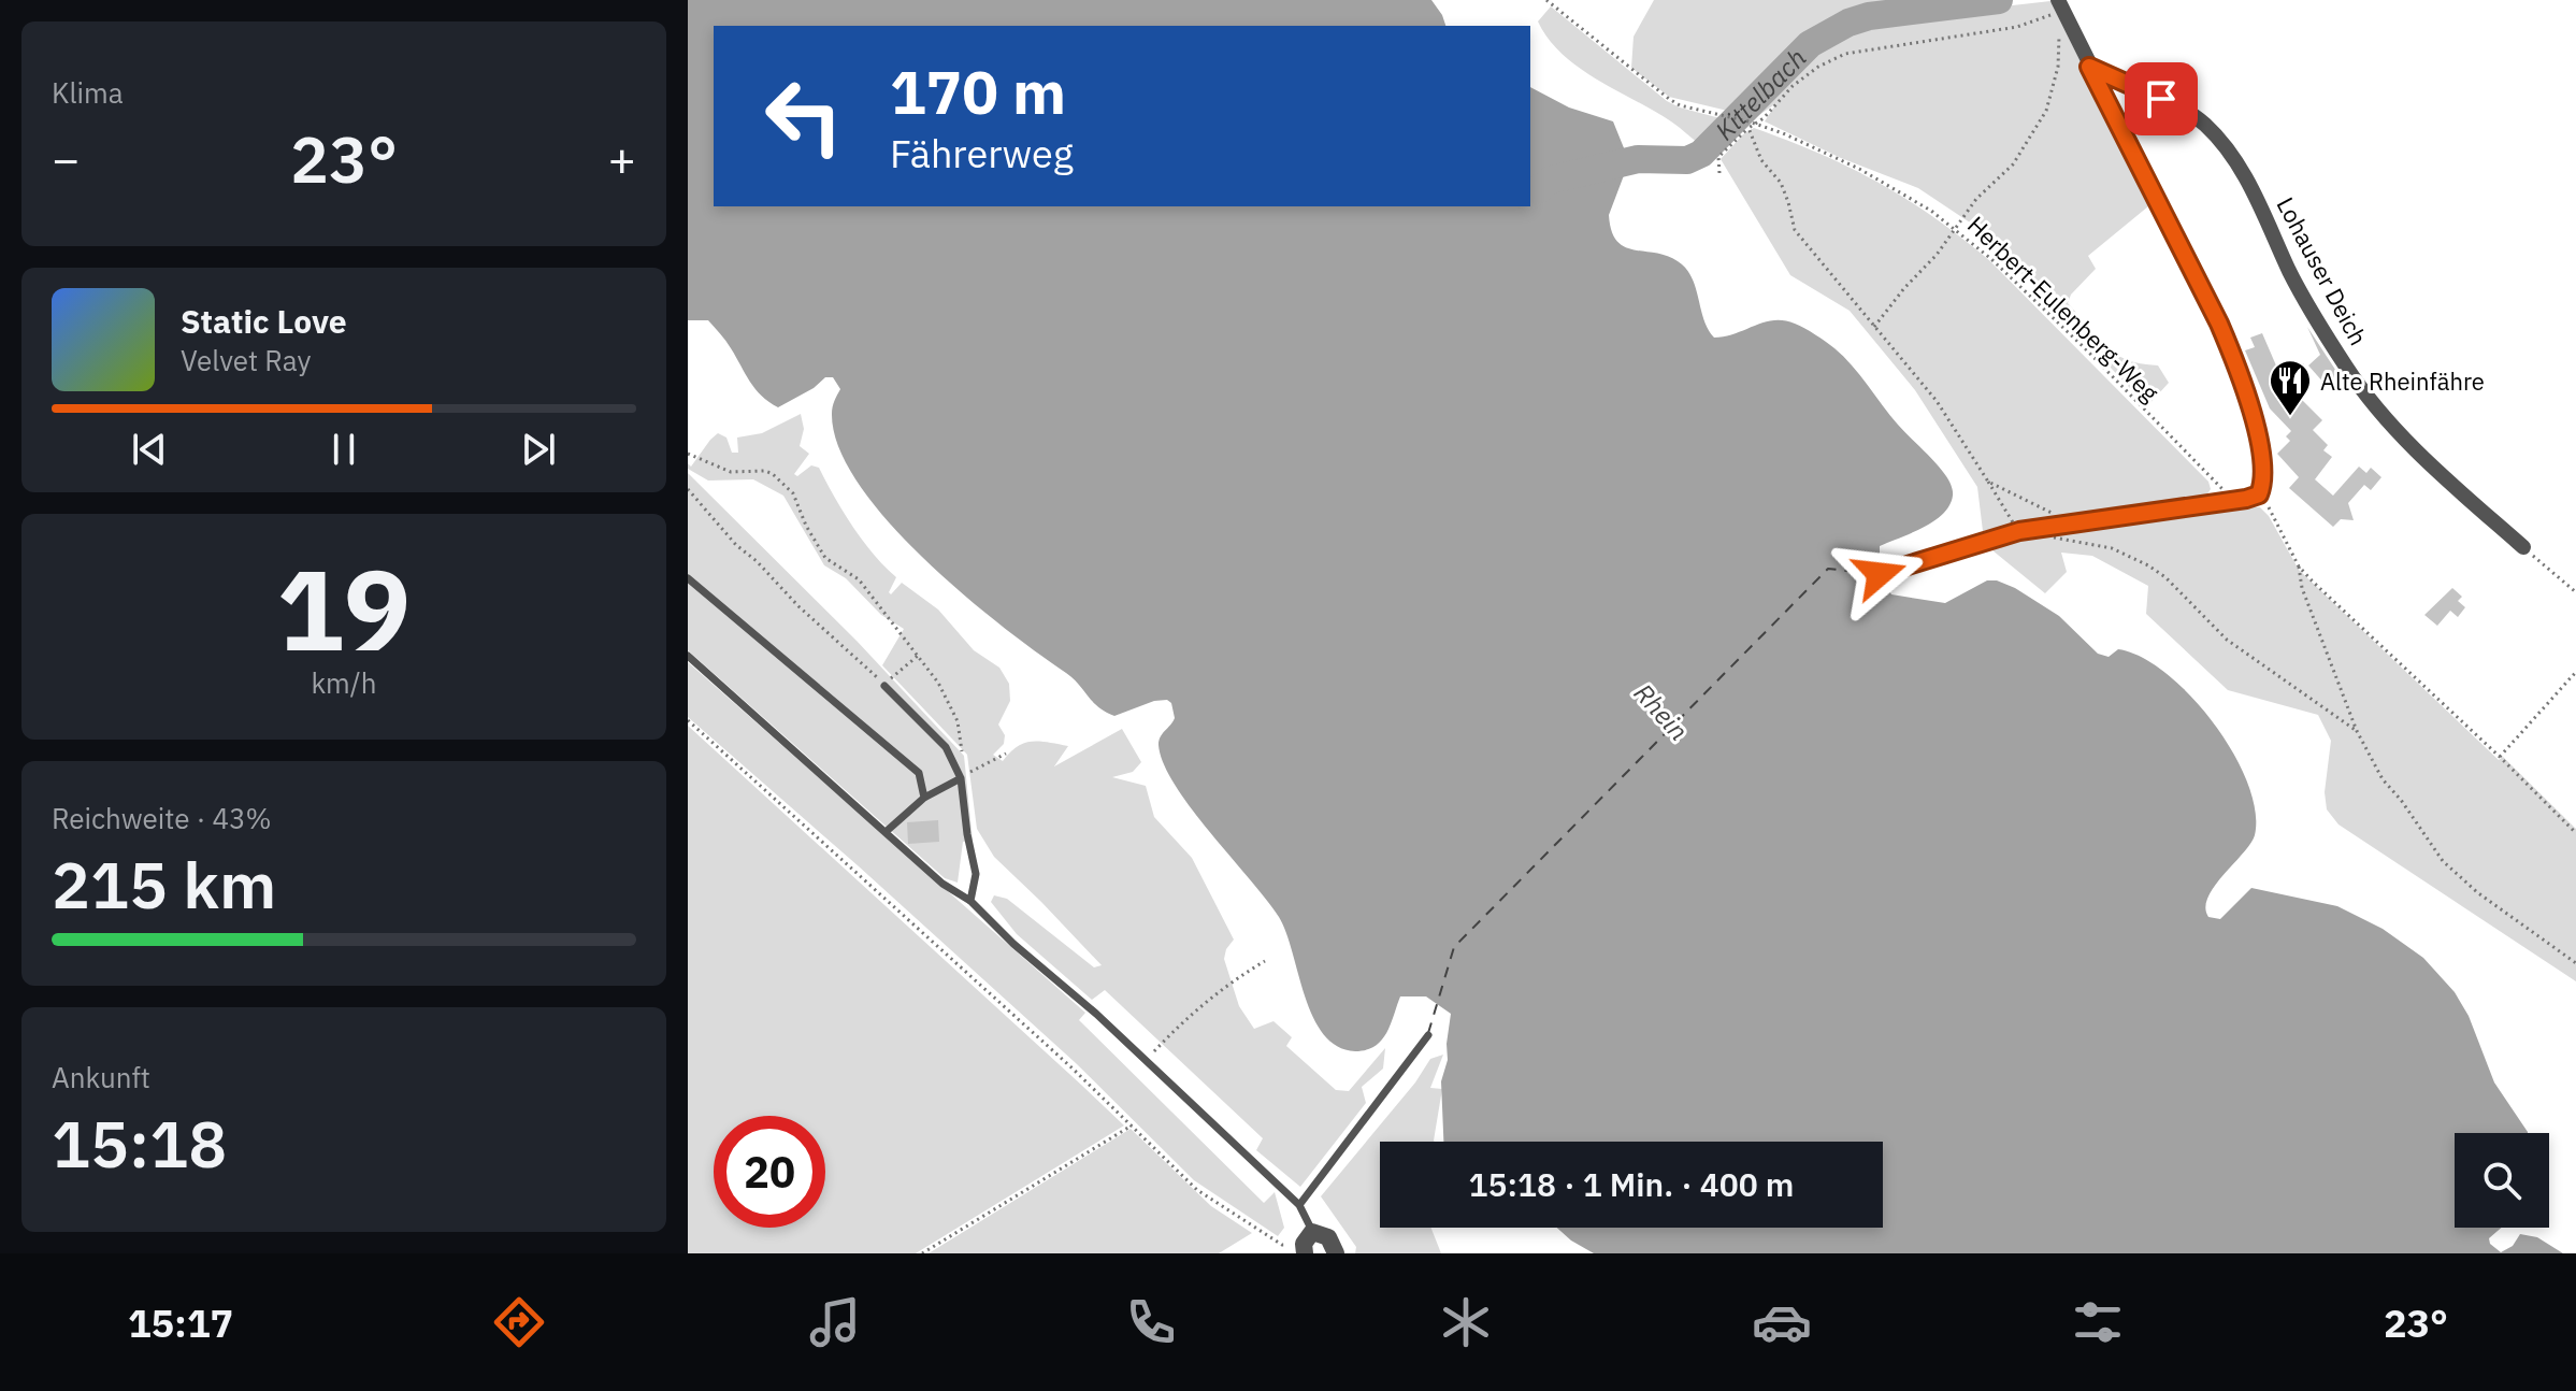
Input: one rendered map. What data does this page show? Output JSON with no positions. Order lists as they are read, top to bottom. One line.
{"streets":{"street":["Lohauser Deich"],"path":["Herbert-Eulenberg-Weg"]},"water":["Kittelbach","Rhein"],"places":{"restaurant":["Alte Rheinfähre"]},"page":{"tile":["Klima",["19","km/h"],["Reichweite · 43%","215 km"],["Ankunft","15:18"]],"turn":["170 m","Fährerweg"],"heat":["−","23°","+"],"song":["Static Love","Velvet Ray"],"limit":"20","trip":"15:18 · 1 Min. · 400 m","tabs":["15:17","23°"]}}
